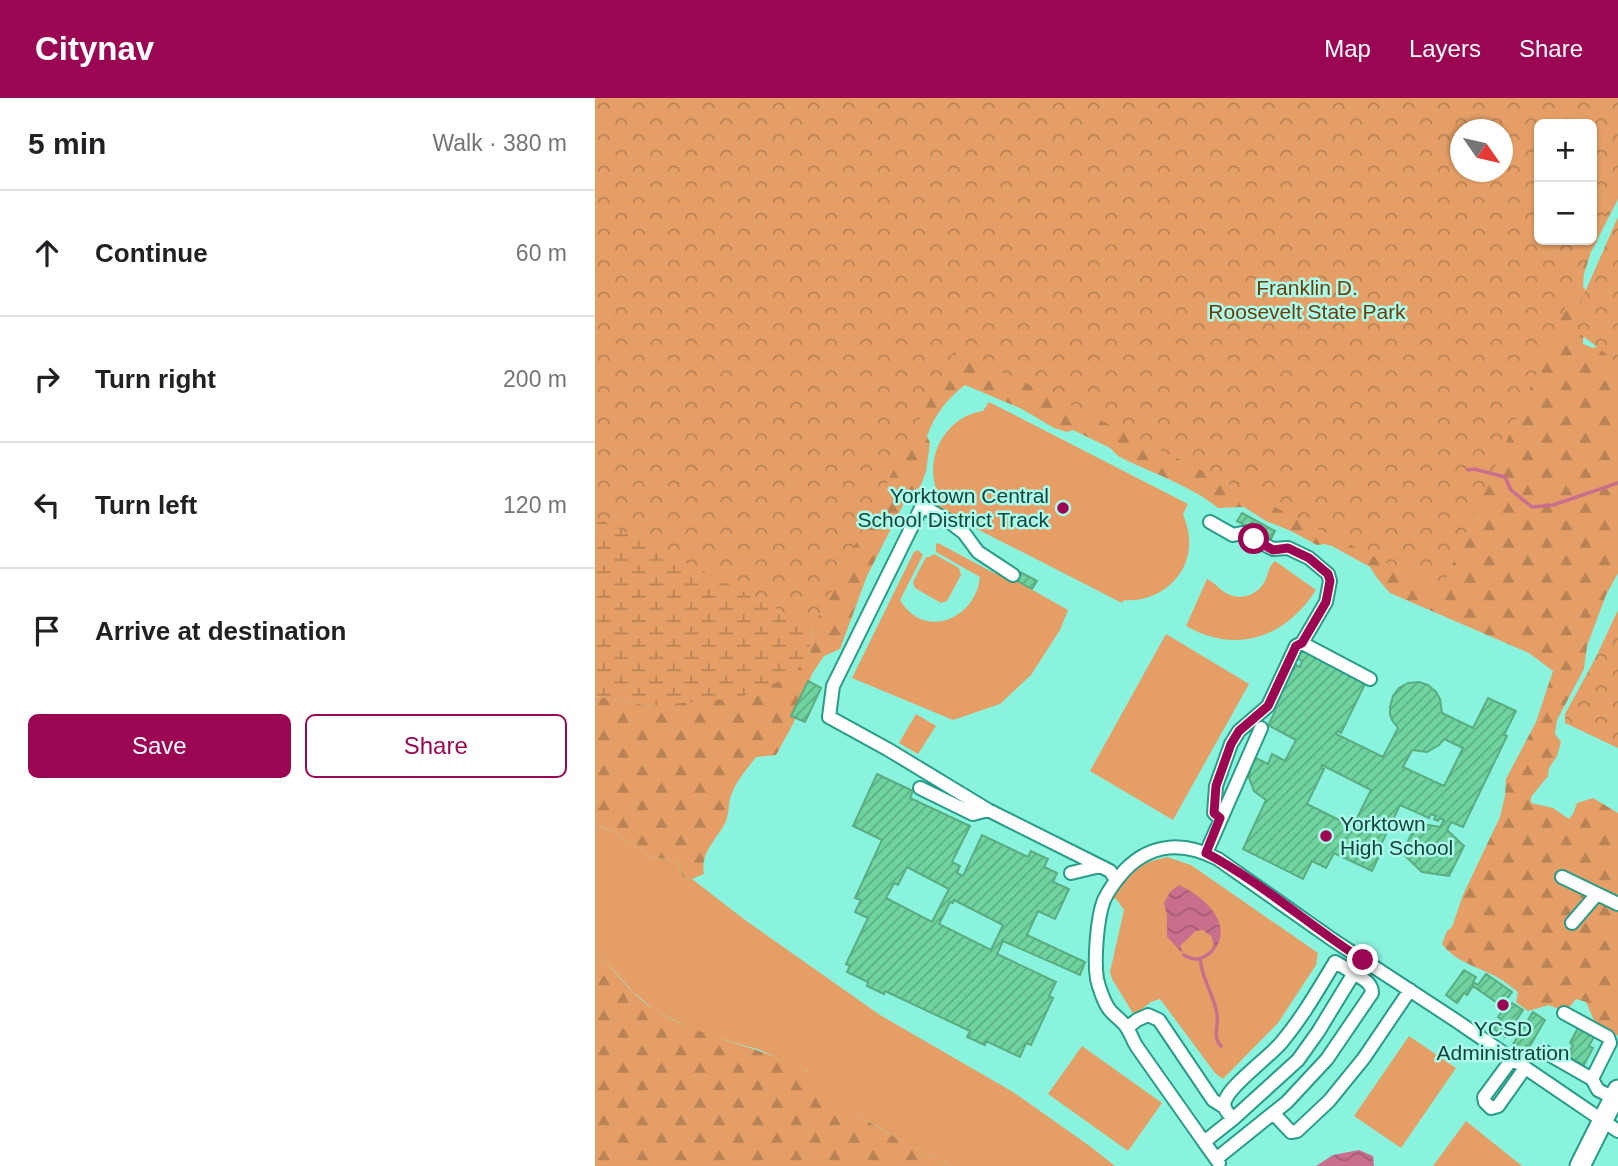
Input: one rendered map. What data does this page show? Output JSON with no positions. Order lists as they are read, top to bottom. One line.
{"parks":["Franklin D. Roosevelt State Park"],"places":["Yorktown Central School District Track","Yorktown High School","YCSD Administration"],"north":"bottom right","page":{"header":"Citynav","nav":["Map","Layers","Share"],"heading":["5 min","Walk · 380 m"],"map_buttons":["+","−"],"list":[["Continue","60 m"],["Turn right","200 m"],["Turn left","120 m"],"Arrive at destination"],"buttons":["Save","Share"]}}
